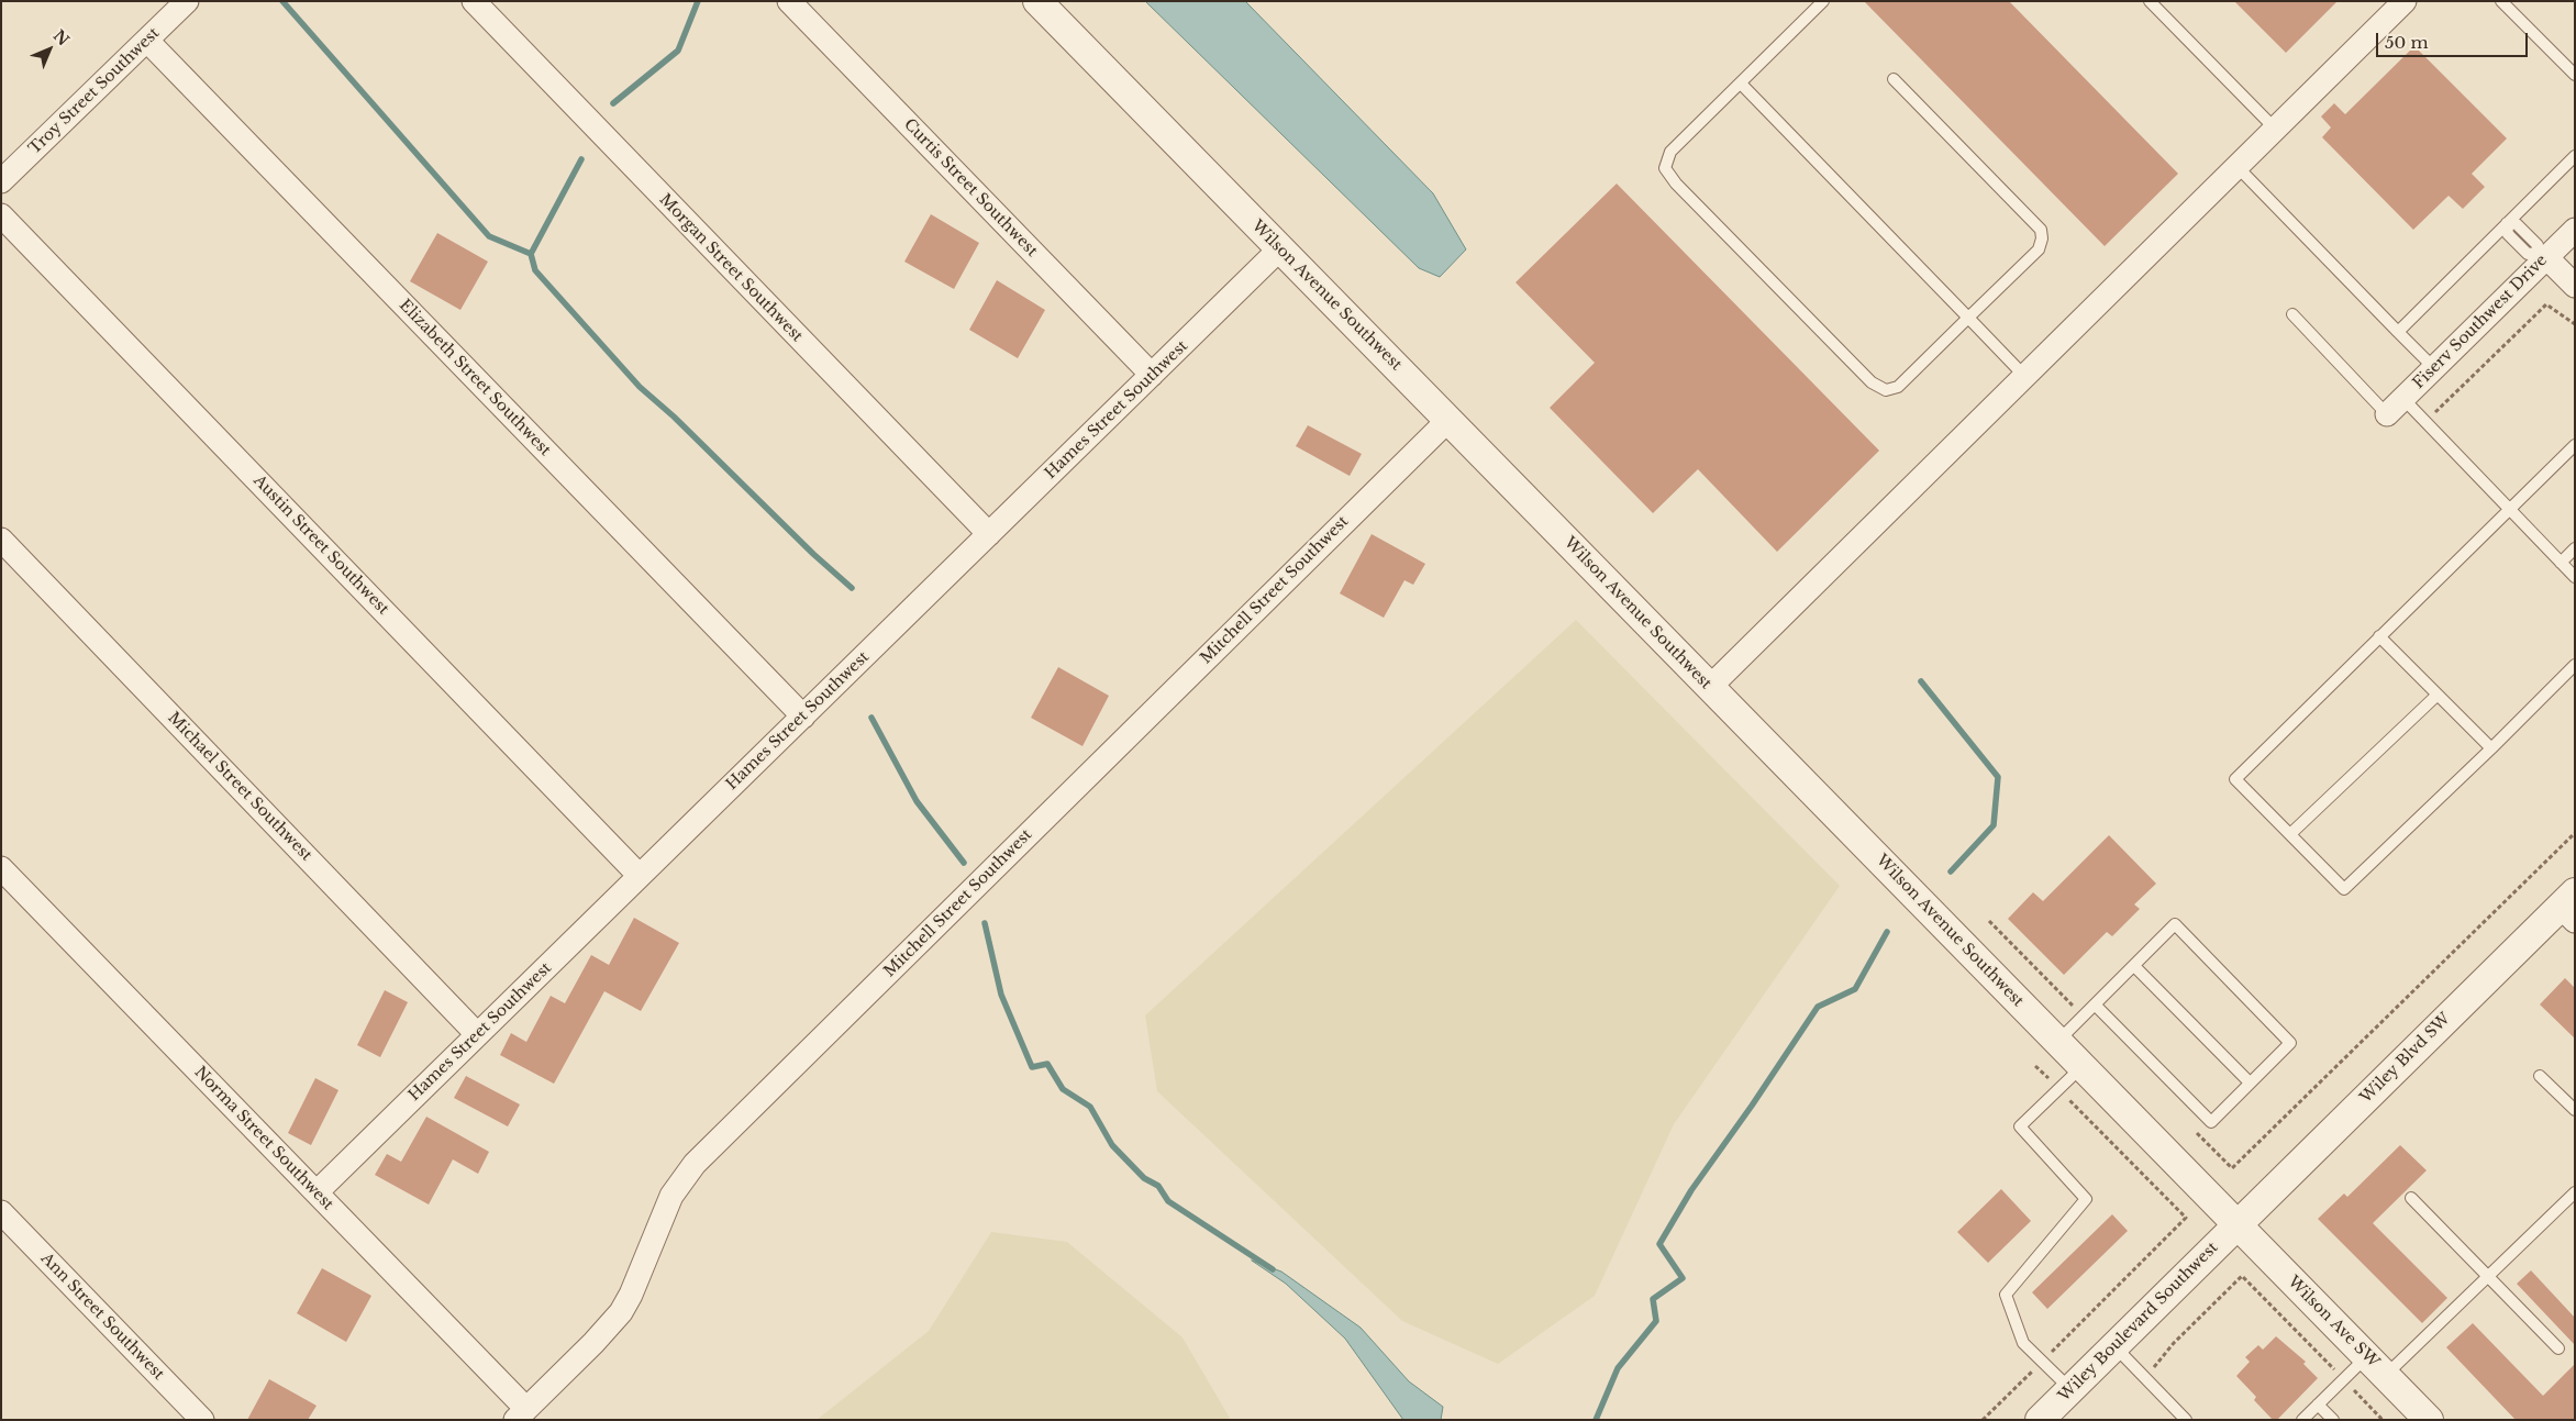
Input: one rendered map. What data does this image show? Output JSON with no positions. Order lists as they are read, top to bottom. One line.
{"streets":{"street":["Troy Street Southwest","Curtis Street Southwest","Morgan Street Southwest","Wilson Avenue Southwest","Fiserv Southwest Drive","Elizabeth Street Southwest","Hames Street Southwest","Austin Street Southwest","Mitchell Street Southwest","Michael Street Southwest","Wiley Blvd SW","Norma Street Southwest","Ann Street Southwest","Wiley Boulevard Southwest","Wilson Ave SW"]},"crossings":[["Troy Street Southwest","Elizabeth Street Southwest"],["Curtis Street Southwest","Hames Street Southwest"],["Morgan Street Southwest","Hames Street Southwest"],["Wilson Avenue Southwest","Hames Street Southwest"],["Wilson Avenue Southwest","Mitchell Street Southwest"],["Wilson Avenue Southwest","Wiley Blvd SW"],["Wilson Avenue Southwest","Wiley Boulevard Southwest"],["Wilson Avenue Southwest","Wilson Ave SW"],["Elizabeth Street Southwest","Hames Street Southwest"],["Hames Street Southwest","Austin Street Southwest"],["Hames Street Southwest","Michael Street Southwest"],["Hames Street Southwest","Norma Street Southwest"],["Mitchell Street Southwest","Norma Street Southwest"],["Wiley Blvd SW","Wiley Boulevard Southwest"],["Wiley Blvd SW","Wilson Ave SW"],["Wiley Boulevard Southwest","Wilson Ave SW"]],"scale_bar":"50 m","north":"top right"}
